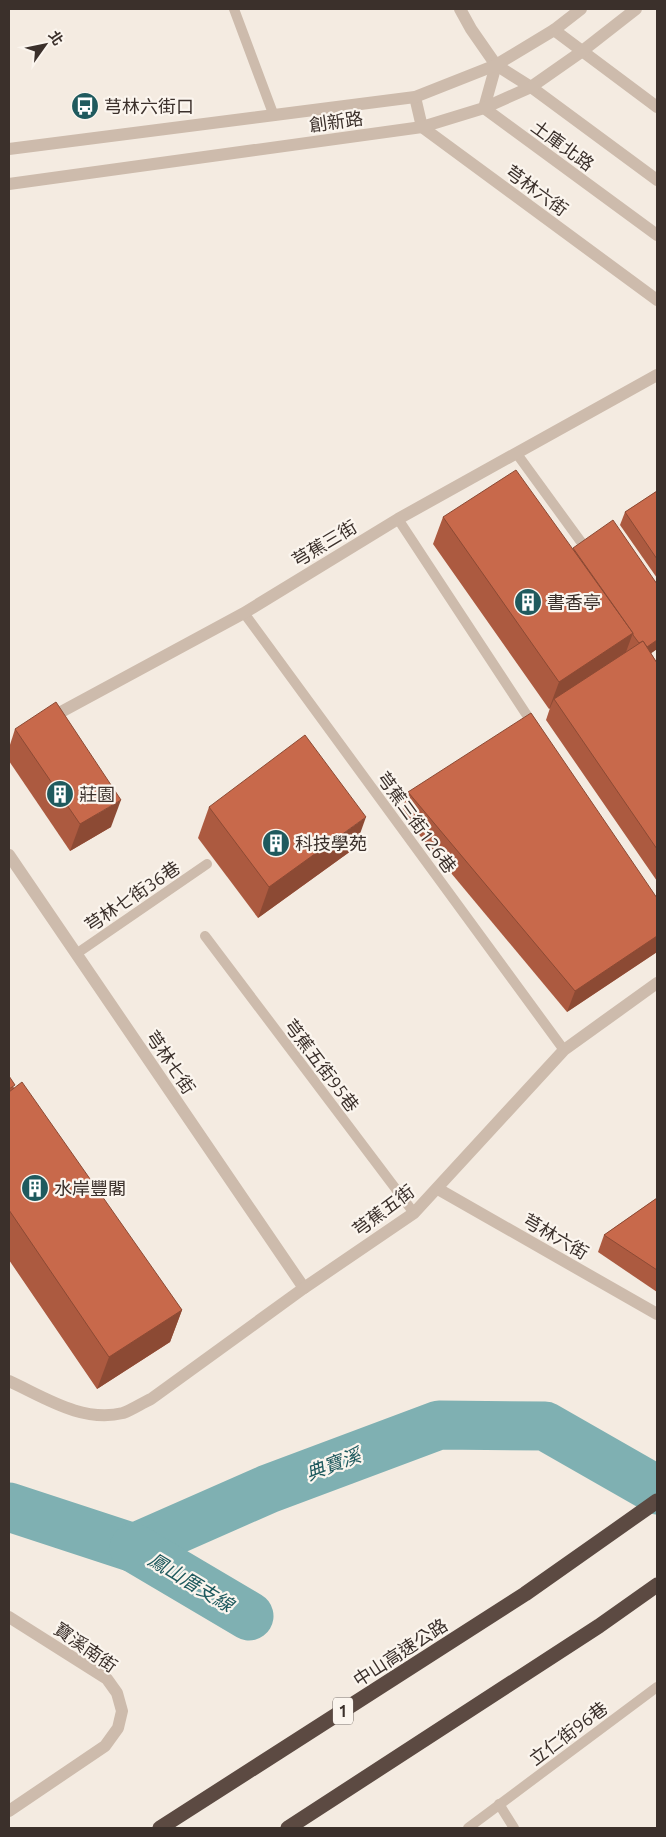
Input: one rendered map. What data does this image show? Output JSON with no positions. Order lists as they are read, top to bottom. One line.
{"streets":{"highway":["中山高速公路","1"],"street":["創新路","土庫北路","芎林六街","芎蕉三街","芎林七街","芎蕉五街","寶溪南街"],"lane":["芎蕉三街126巷","芎林七街36巷","芎蕉五街95巷","立仁街96巷"]},"crossings":[["創新路","土庫北路"],["創新路","芎林六街"],["芎林六街","芎蕉五街"],["芎蕉三街","芎蕉三街126巷"],["芎蕉三街126巷","芎蕉五街"],["芎林七街36巷","芎林七街"],["芎林七街","芎蕉五街"],["芎蕉五街95巷","芎蕉五街"]],"water":["典寶溪","鳳山厝支線"],"places":{"bus stop":["芎林六街口"],"building":["書香亭","莊園","科技學苑","水岸豐閣"]},"north":"top right"}
